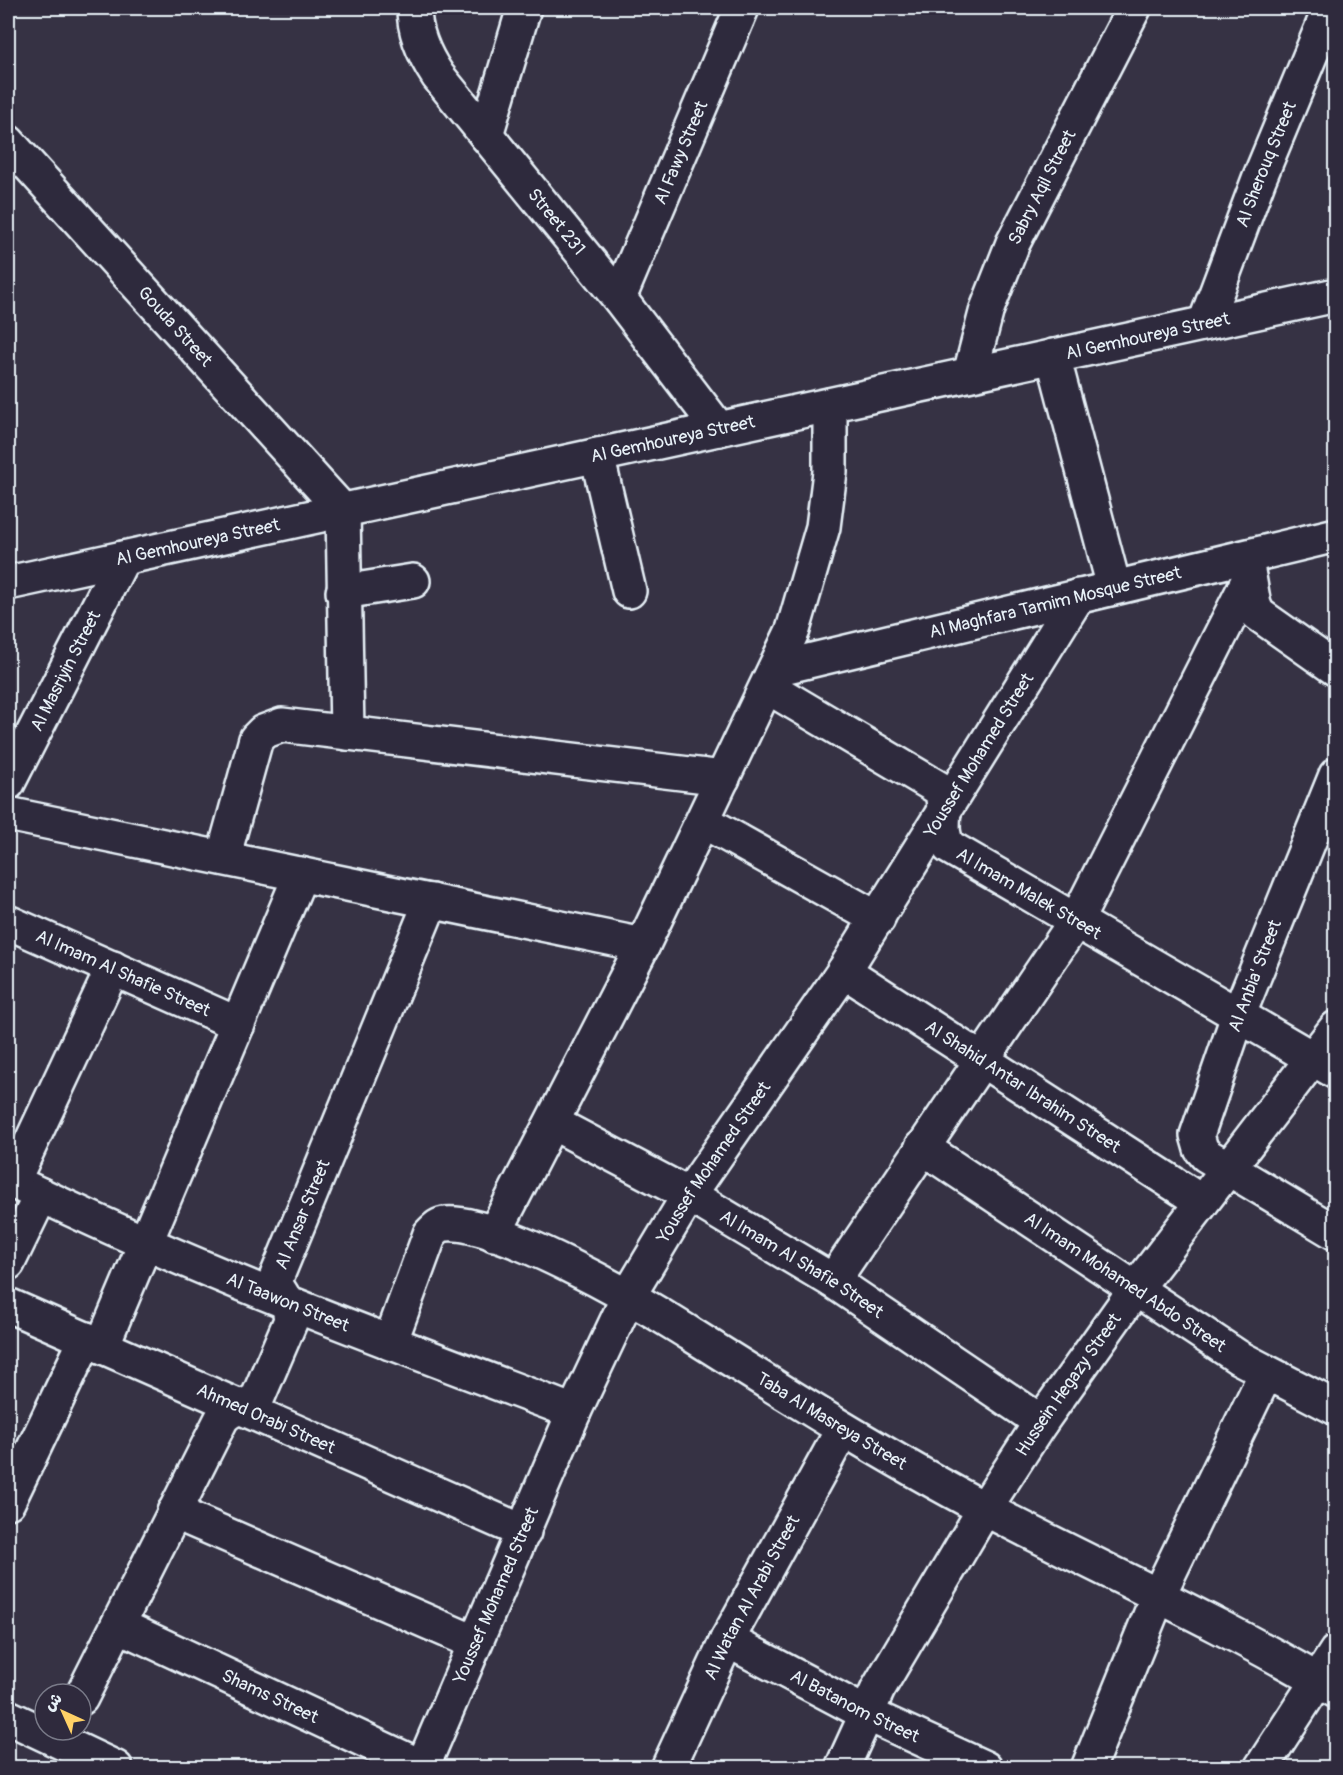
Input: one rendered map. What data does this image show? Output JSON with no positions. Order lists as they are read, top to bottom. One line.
{"streets":{"street":["Al Fawy Street","Al Sherouq Street","Sabry Aqil Street","Street 231","Gouda Street","Al Gemhoureya Street","Al Maghfara Tamim Mosque Street","Al Masriyin Street","Youssef Mohamed Street","Al Imam Malek Street","Al Imam Al Shafie Street","Al Anbia' Street","Al Shahid Antar Ibrahim Street","Al Ansar Street","Al Imam Mohamed Abdo Street","Al Taawon Street","Hussein Hegazy Street","Ahmed Orabi Street","Taba Al Masreya Street","Al Watan Al Arabi Street","Shams Street","Al Batanom Street"]},"crossings":[["Al Fawy Street","Street 231"],["Al Sherouq Street","Al Gemhoureya Street"],["Sabry Aqil Street","Al Gemhoureya Street"],["Street 231","Al Gemhoureya Street"],["Gouda Street","Al Gemhoureya Street"],["Al Gemhoureya Street","Al Masriyin Street"],["Al Maghfara Tamim Mosque Street","Youssef Mohamed Street"],["Al Maghfara Tamim Mosque Street","Al Imam Malek Street"],["Youssef Mohamed Street","Al Imam Malek Street"],["Youssef Mohamed Street","Al Imam Al Shafie Street"],["Youssef Mohamed Street","Al Shahid Antar Ibrahim Street"],["Youssef Mohamed Street","Al Taawon Street"],["Youssef Mohamed Street","Ahmed Orabi Street"],["Youssef Mohamed Street","Taba Al Masreya Street"],["Youssef Mohamed Street","Shams Street"],["Al Imam Malek Street","Al Anbia' Street"],["Al Imam Malek Street","Hussein Hegazy Street"],["Al Imam Al Shafie Street","Hussein Hegazy Street"],["Al Anbia' Street","Hussein Hegazy Street"],["Al Shahid Antar Ibrahim Street","Hussein Hegazy Street"],["Al Ansar Street","Al Taawon Street"],["Al Ansar Street","Ahmed Orabi Street"],["Al Ansar Street","Shams Street"],["Al Imam Mohamed Abdo Street","Hussein Hegazy Street"],["Al Taawon Street","Taba Al Masreya Street"],["Hussein Hegazy Street","Taba Al Masreya Street"],["Hussein Hegazy Street","Al Batanom Street"],["Taba Al Masreya Street","Al Watan Al Arabi Street"],["Al Watan Al Arabi Street","Al Batanom Street"]],"north":"top left"}
